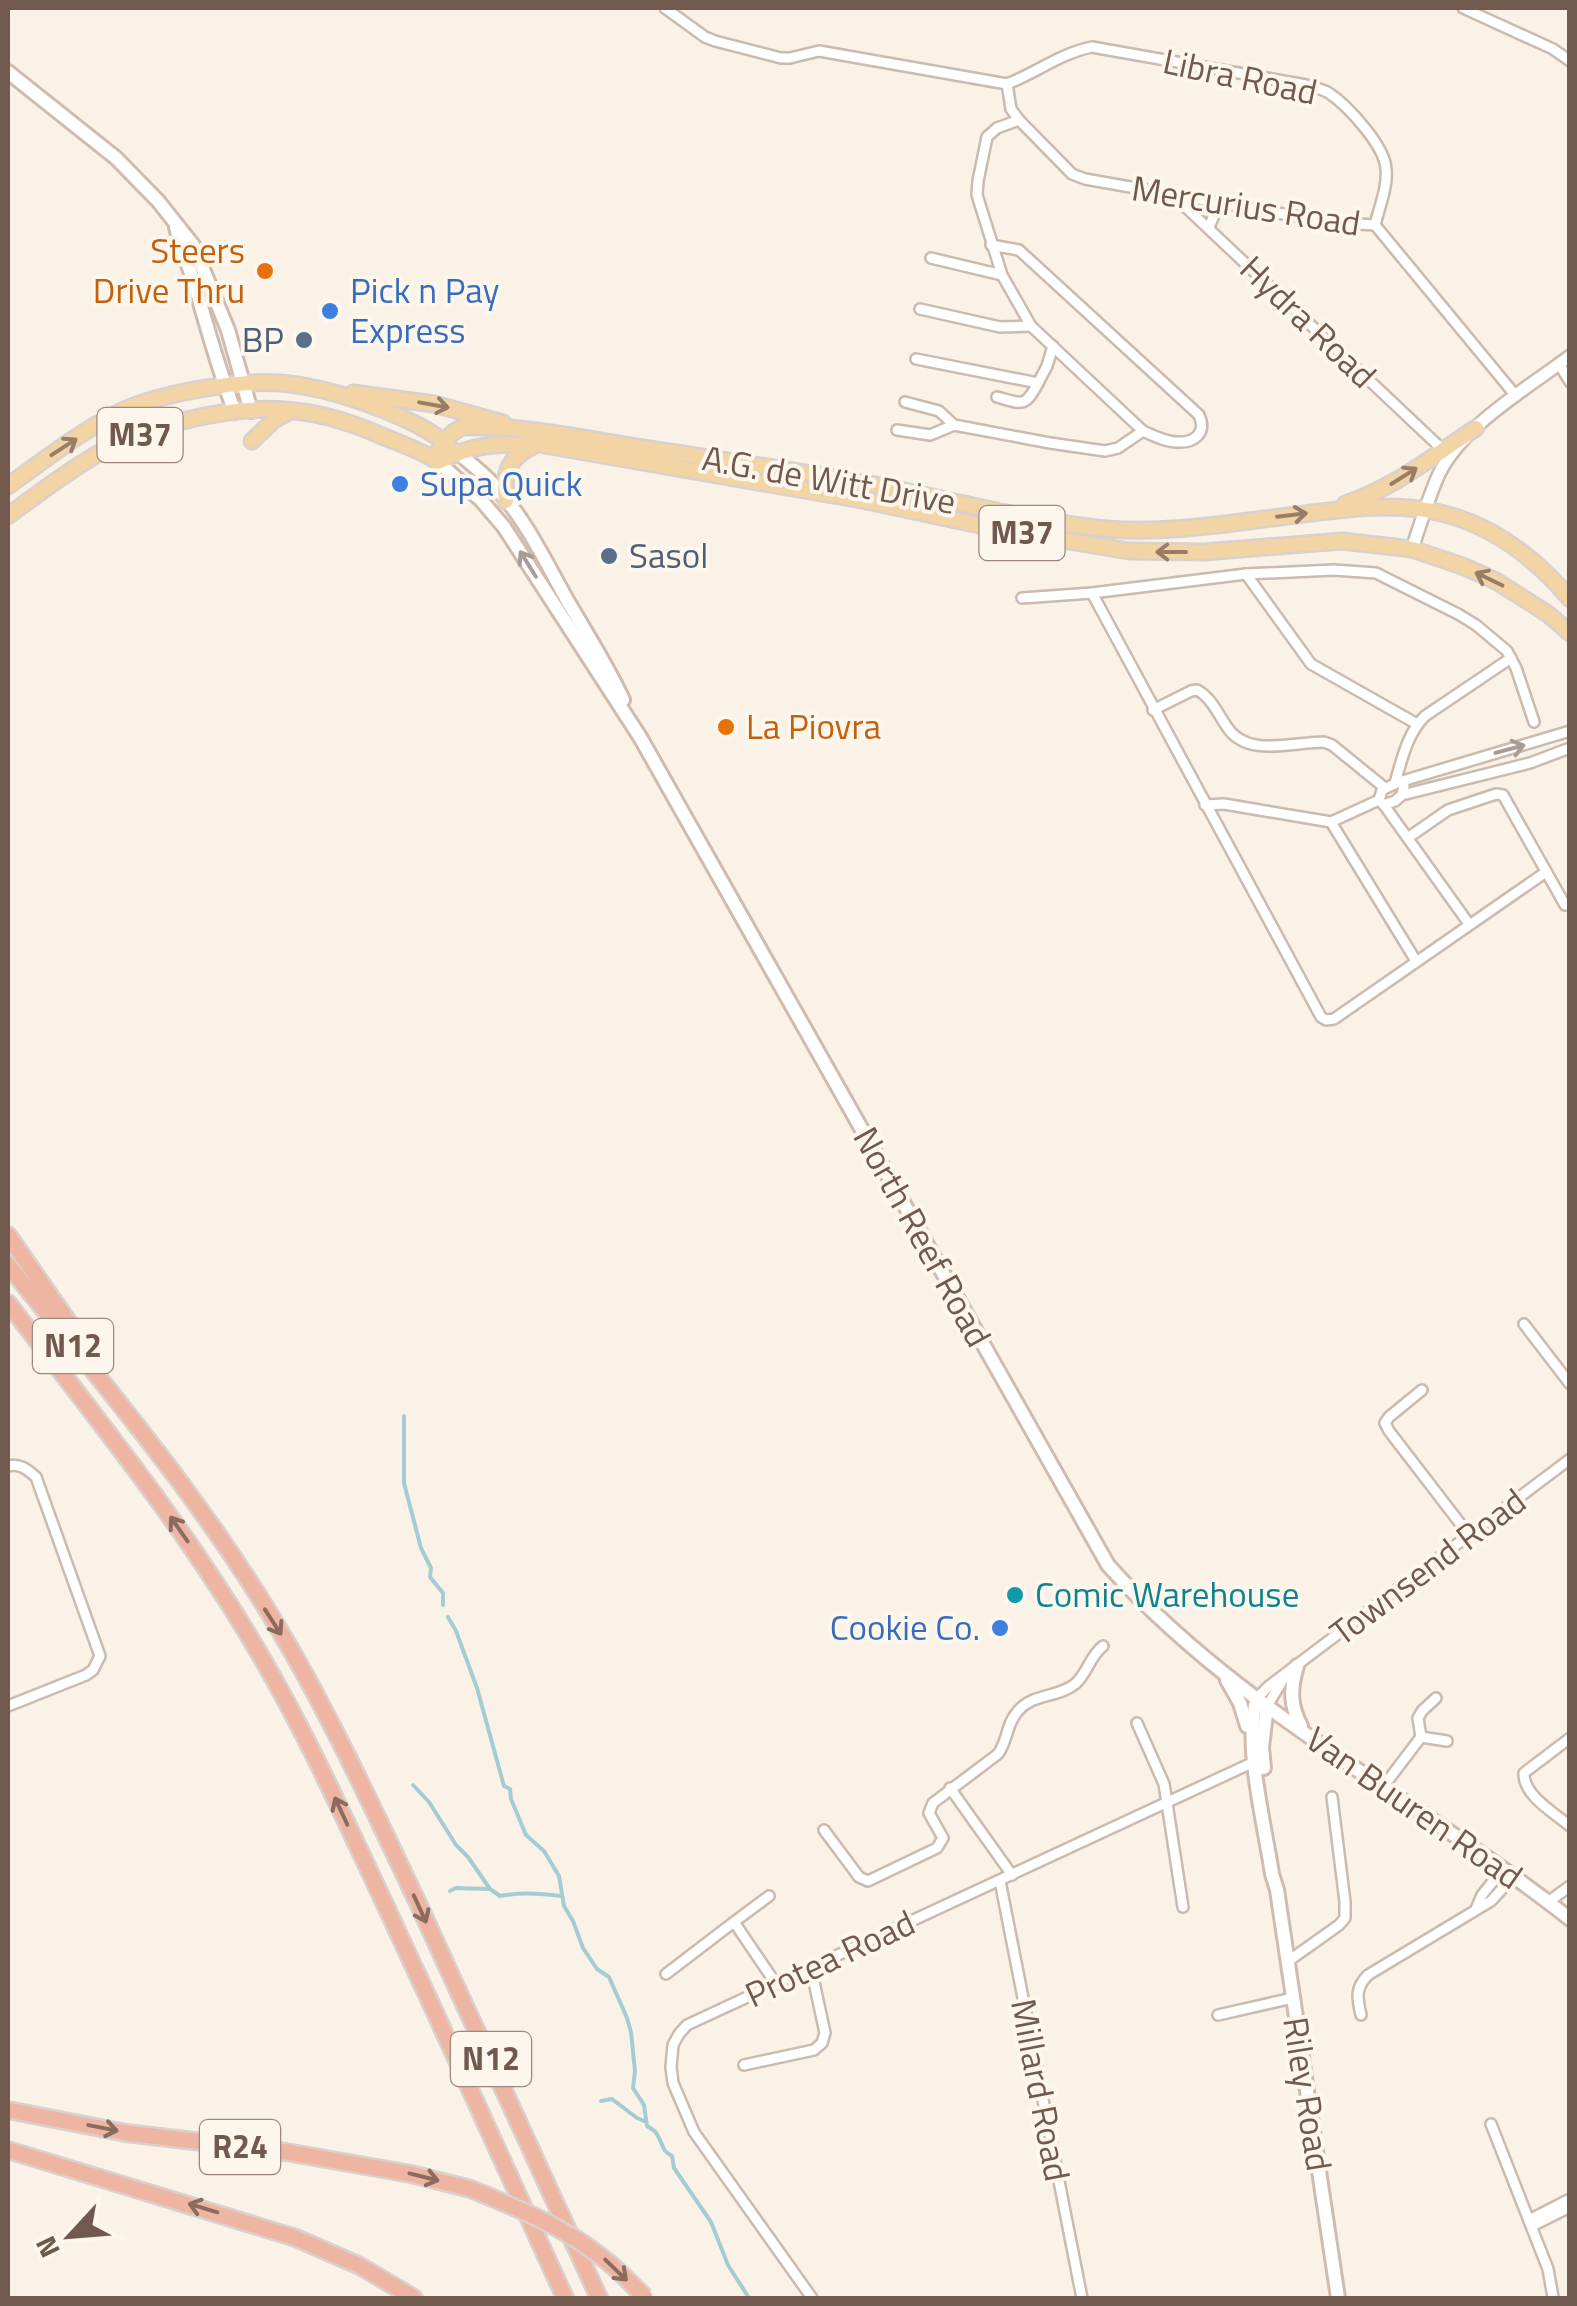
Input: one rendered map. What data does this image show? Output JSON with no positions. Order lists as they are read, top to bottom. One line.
{"streets":{"highway":["N12","R24"],"main road":["M37","A.G. de Witt Drive","North Reef Road","Van Buuren Road","Riley Road"],"street":["Libra Road","Mercurius Road","Hydra Road","Townsend Road","Protea Road","Millard Road"]},"crossings":[["Libra Road","Mercurius Road"],["Mercurius Road","Hydra Road"],["M37","A.G. de Witt Drive"],["M37","North Reef Road"],["A.G. de Witt Drive","North Reef Road"],["North Reef Road","Townsend Road"],["North Reef Road","Van Buuren Road"],["North Reef Road","Riley Road"],["Townsend Road","Van Buuren Road"],["Townsend Road","Riley Road"],["Van Buuren Road","Riley Road"],["Protea Road","Millard Road"],["Protea Road","Riley Road"]],"places":["Steers Drive Thru","Pick n Pay Express","BP","Supa Quick","Sasol","La Piovra","Comic Warehouse","Cookie Co."],"north":"bottom left"}
